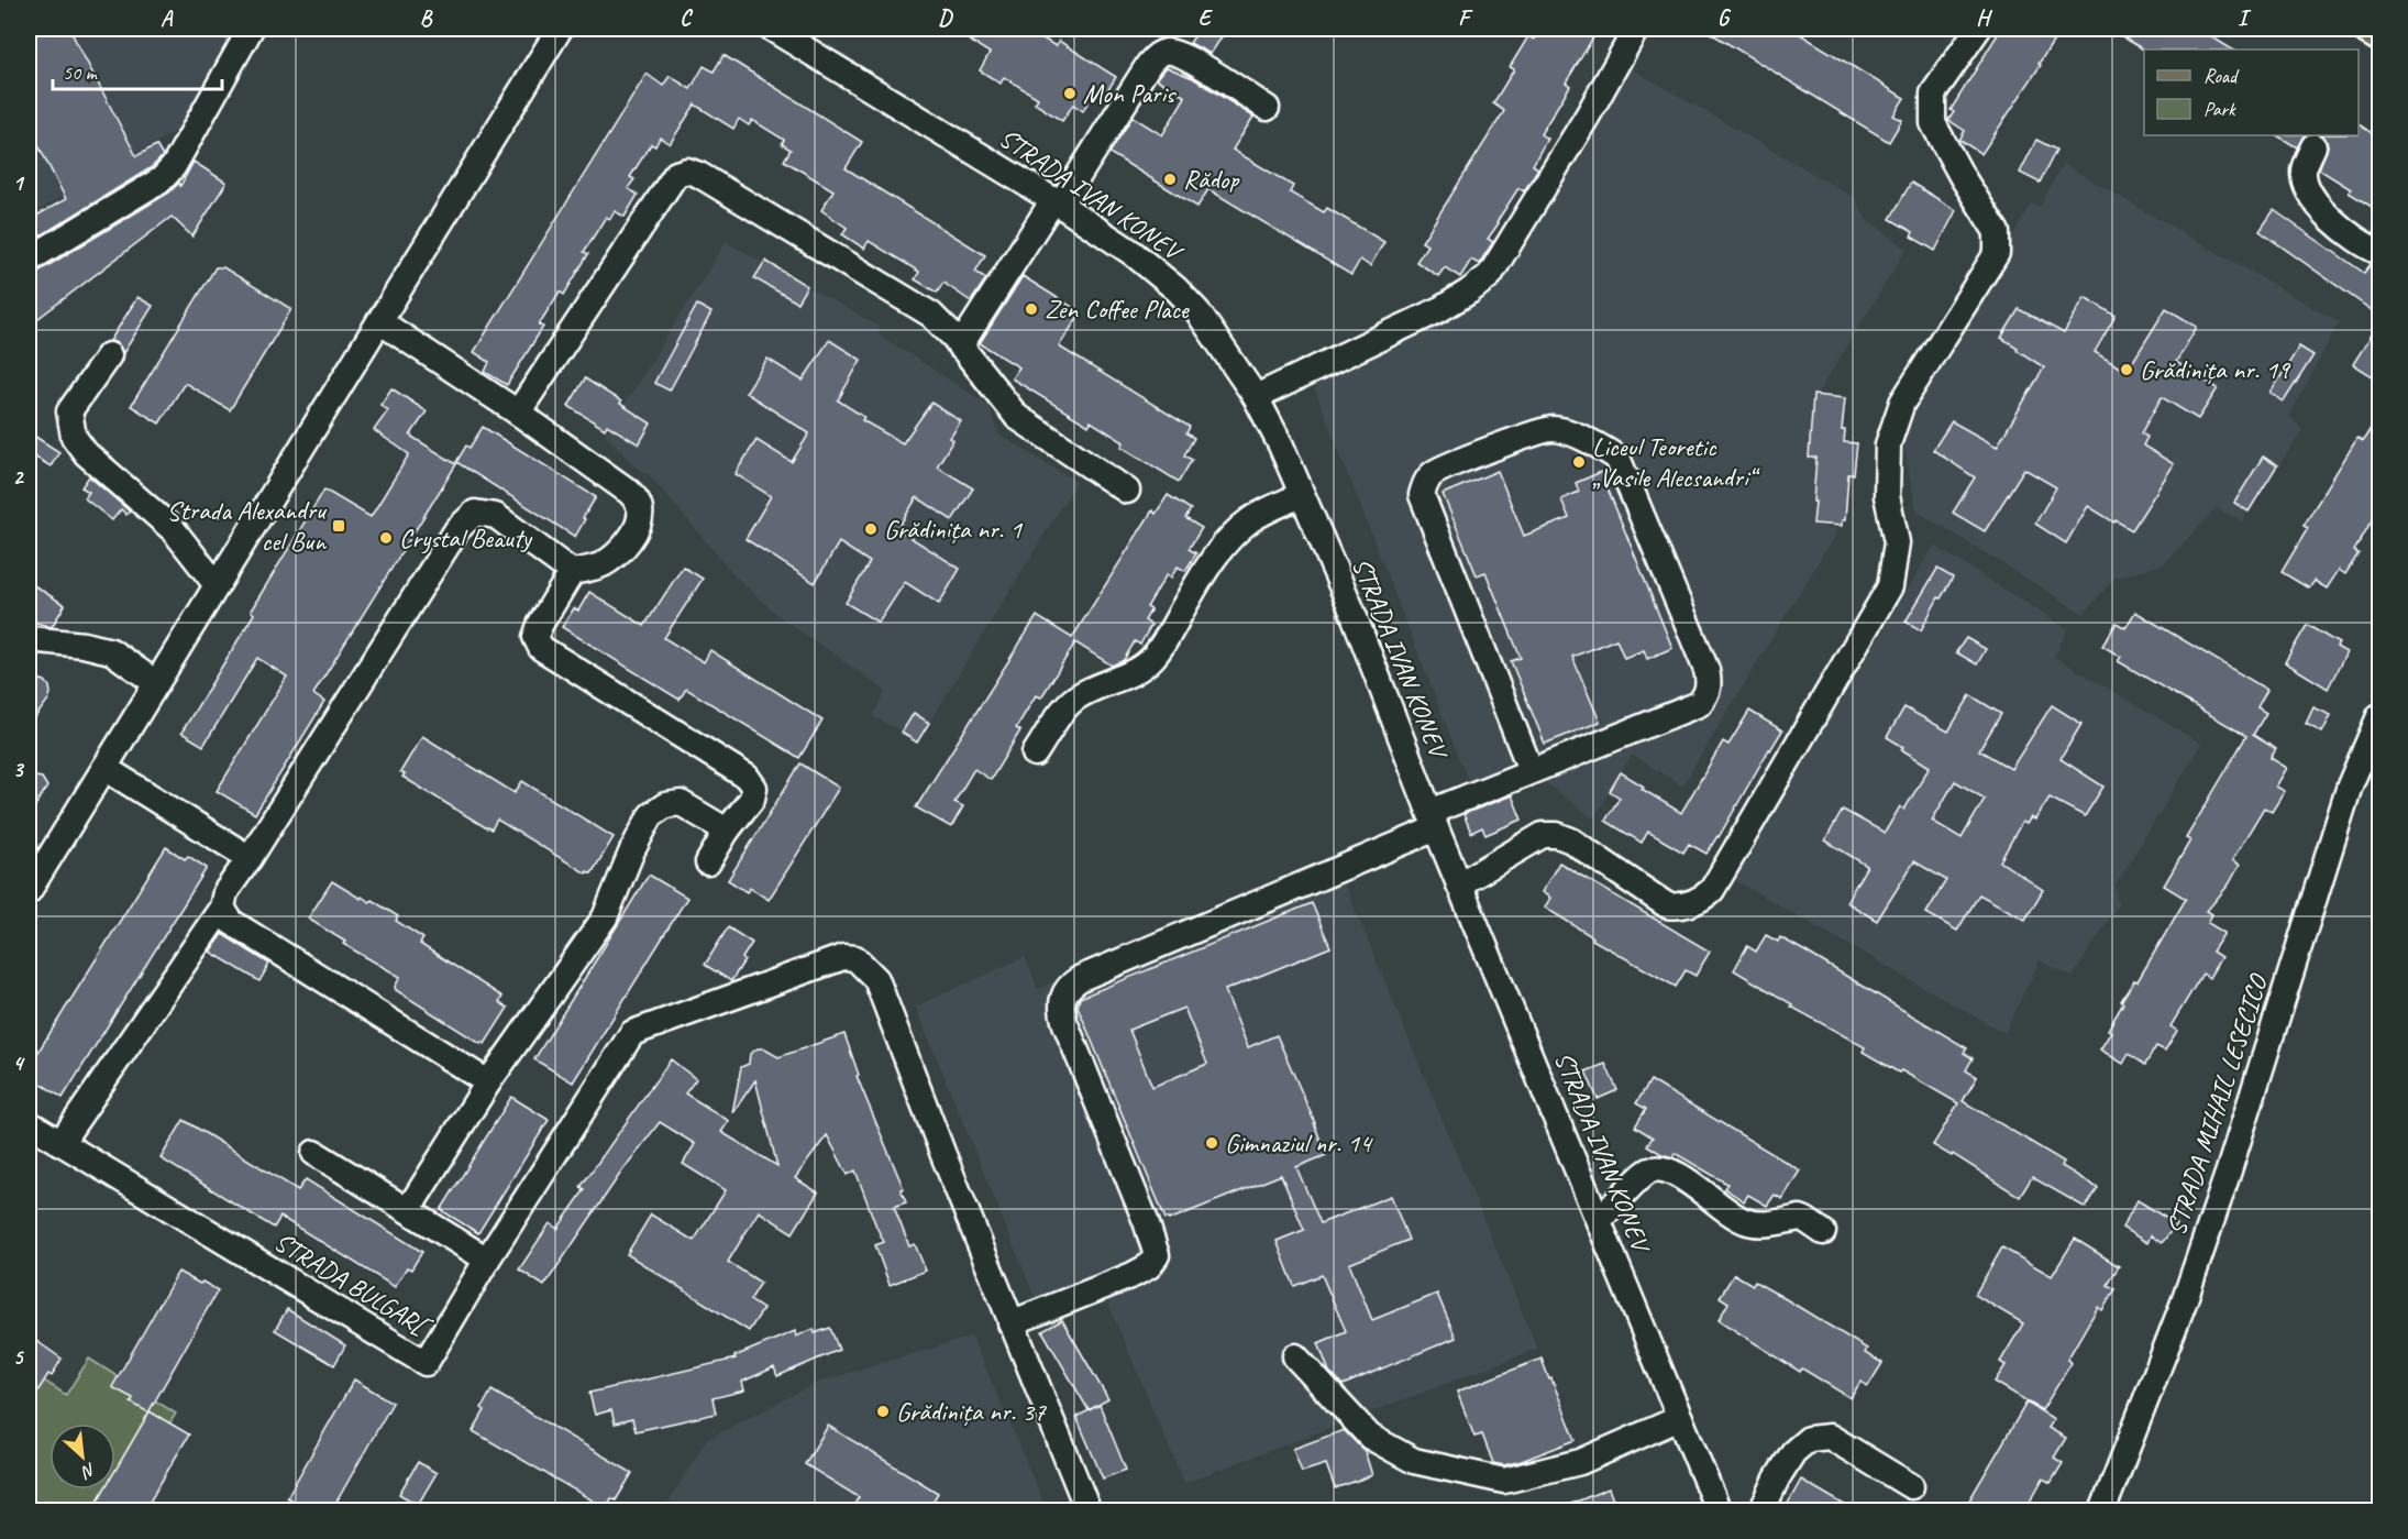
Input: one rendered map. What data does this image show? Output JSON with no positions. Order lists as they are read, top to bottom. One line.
{"streets":{"street":["STRADA IVAN KONEV","STRADA MIHAIL LESECICO","STRADA BULGAR["]},"places":{"other":["Mon Paris","Rădop","Zen Coffee Place","Grădinița nr. 19","Liceul Teoretic „Vasile Alecsandri“","Grădinița nr. 1","Crystal Beauty","Gimnaziul nr. 14","Grădinița nr. 37"],"transit":["Strada Alexandru cel Bun"]},"legend":["Road","Park"],"scale_bar":"50 m","north":"bottom right","grid":{"columns":["A","B","C","D","E","F","G","H","I"],"rows":["1","2","3","4","5"]}}
